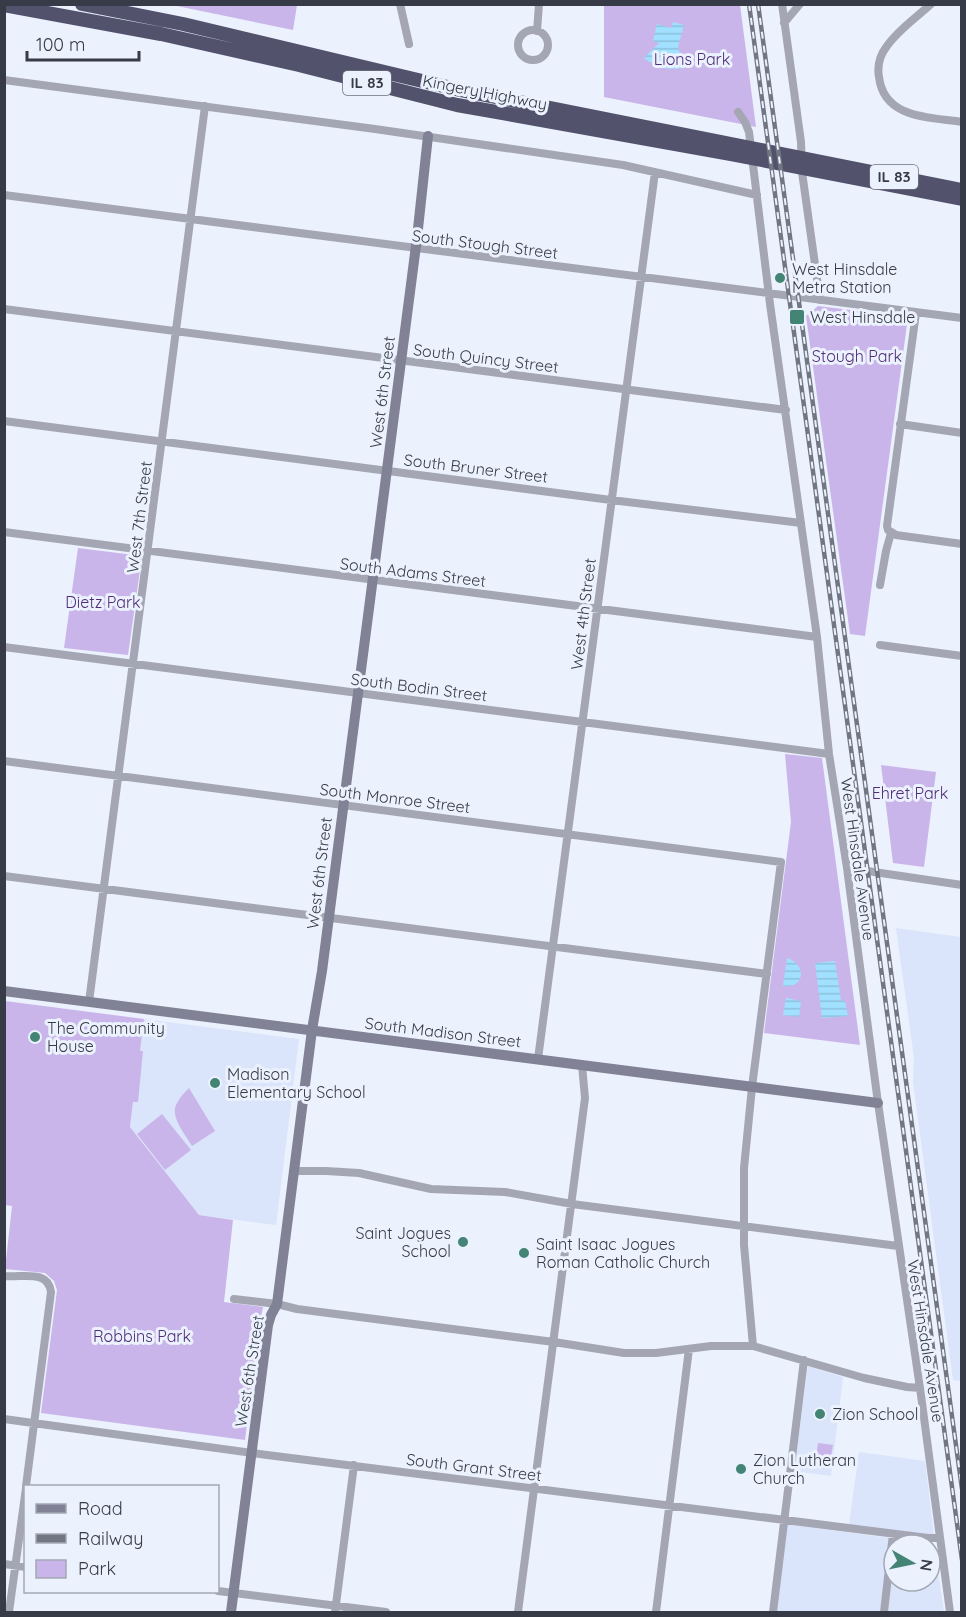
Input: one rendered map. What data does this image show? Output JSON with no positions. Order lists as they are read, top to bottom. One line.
{"streets":{"highway":["IL 83","Kingery Highway"],"street":["South Stough Street","South Quincy Street","West 6th Street","South Bruner Street","West 7th Street","South Adams Street","West 4th Street","South Bodin Street","South Monroe Street","West Hinsdale Avenue","South Madison Street","South Grant Street"]},"crossings":[["South Stough Street","West 6th Street"],["South Stough Street","West 7th Street"],["South Stough Street","West 4th Street"],["South Stough Street","West Hinsdale Avenue"],["South Quincy Street","West 6th Street"],["South Quincy Street","West 7th Street"],["South Quincy Street","West 4th Street"],["South Quincy Street","West Hinsdale Avenue"],["West 6th Street","South Bruner Street"],["West 6th Street","South Adams Street"],["West 6th Street","South Bodin Street"],["West 6th Street","South Monroe Street"],["West 6th Street","South Madison Street"],["West 6th Street","South Grant Street"],["South Bruner Street","West 7th Street"],["South Bruner Street","West 4th Street"],["South Bruner Street","West Hinsdale Avenue"],["West 7th Street","South Adams Street"],["West 7th Street","South Bodin Street"],["West 7th Street","South Monroe Street"],["West 7th Street","South Madison Street"],["South Adams Street","West 4th Street"],["South Adams Street","West Hinsdale Avenue"],["West 4th Street","South Bodin Street"],["West 4th Street","South Monroe Street"],["West 4th Street","South Madison Street"],["South Bodin Street","West Hinsdale Avenue"],["West Hinsdale Avenue","South Madison Street"]],"parks":["Lions Park","Stough Park","Dietz Park","Ehret Park","Robbins Park"],"places":{"other":["West Hinsdale Metra Station","The Community House","Madison Elementary School","Saint Jogues School","Saint Isaac Jogues Roman Catholic Church","Zion School","Zion Lutheran Church"],"transit":["West Hinsdale"]},"legend":["Road","Railway","Park"],"scale_bar":"100 m","north":"right"}
